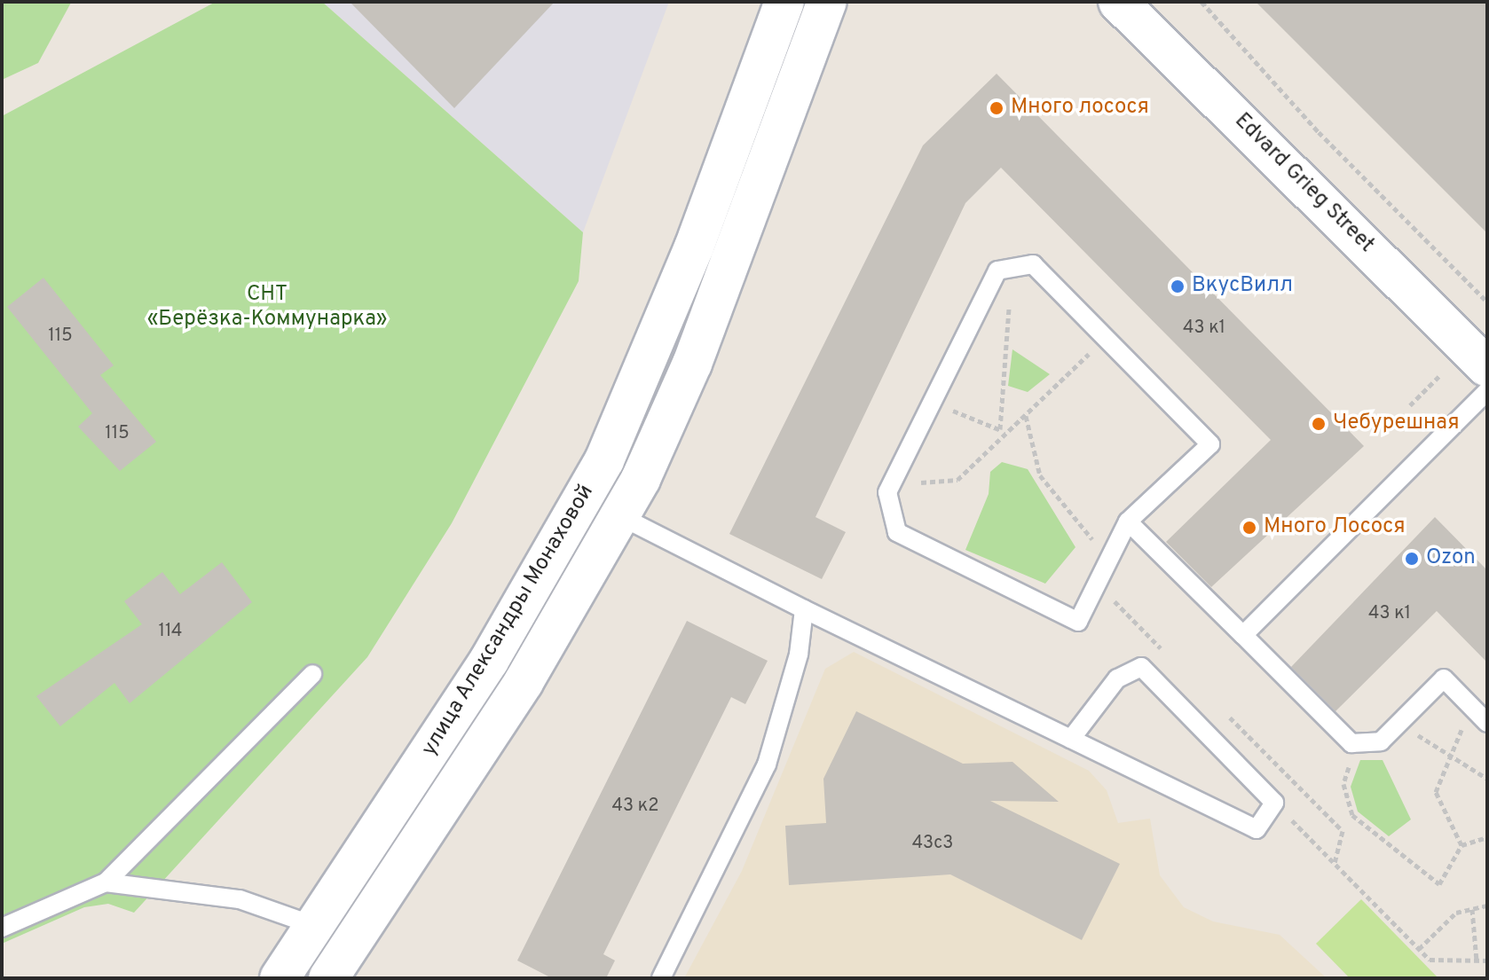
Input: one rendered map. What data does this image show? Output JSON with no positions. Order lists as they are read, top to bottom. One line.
{"streets":{"main road":["Edvard Grieg Street","улица Александры Монаховой"]},"parks":["СНТ «Берёзка-Коммунарка»"],"places":["Много лосося","ВкусВилл","Чебурешная","Много Лосося","Ozon"],"house_numbers":["43 к1","115","115","43 к1","114","43 к2","43с3"]}
